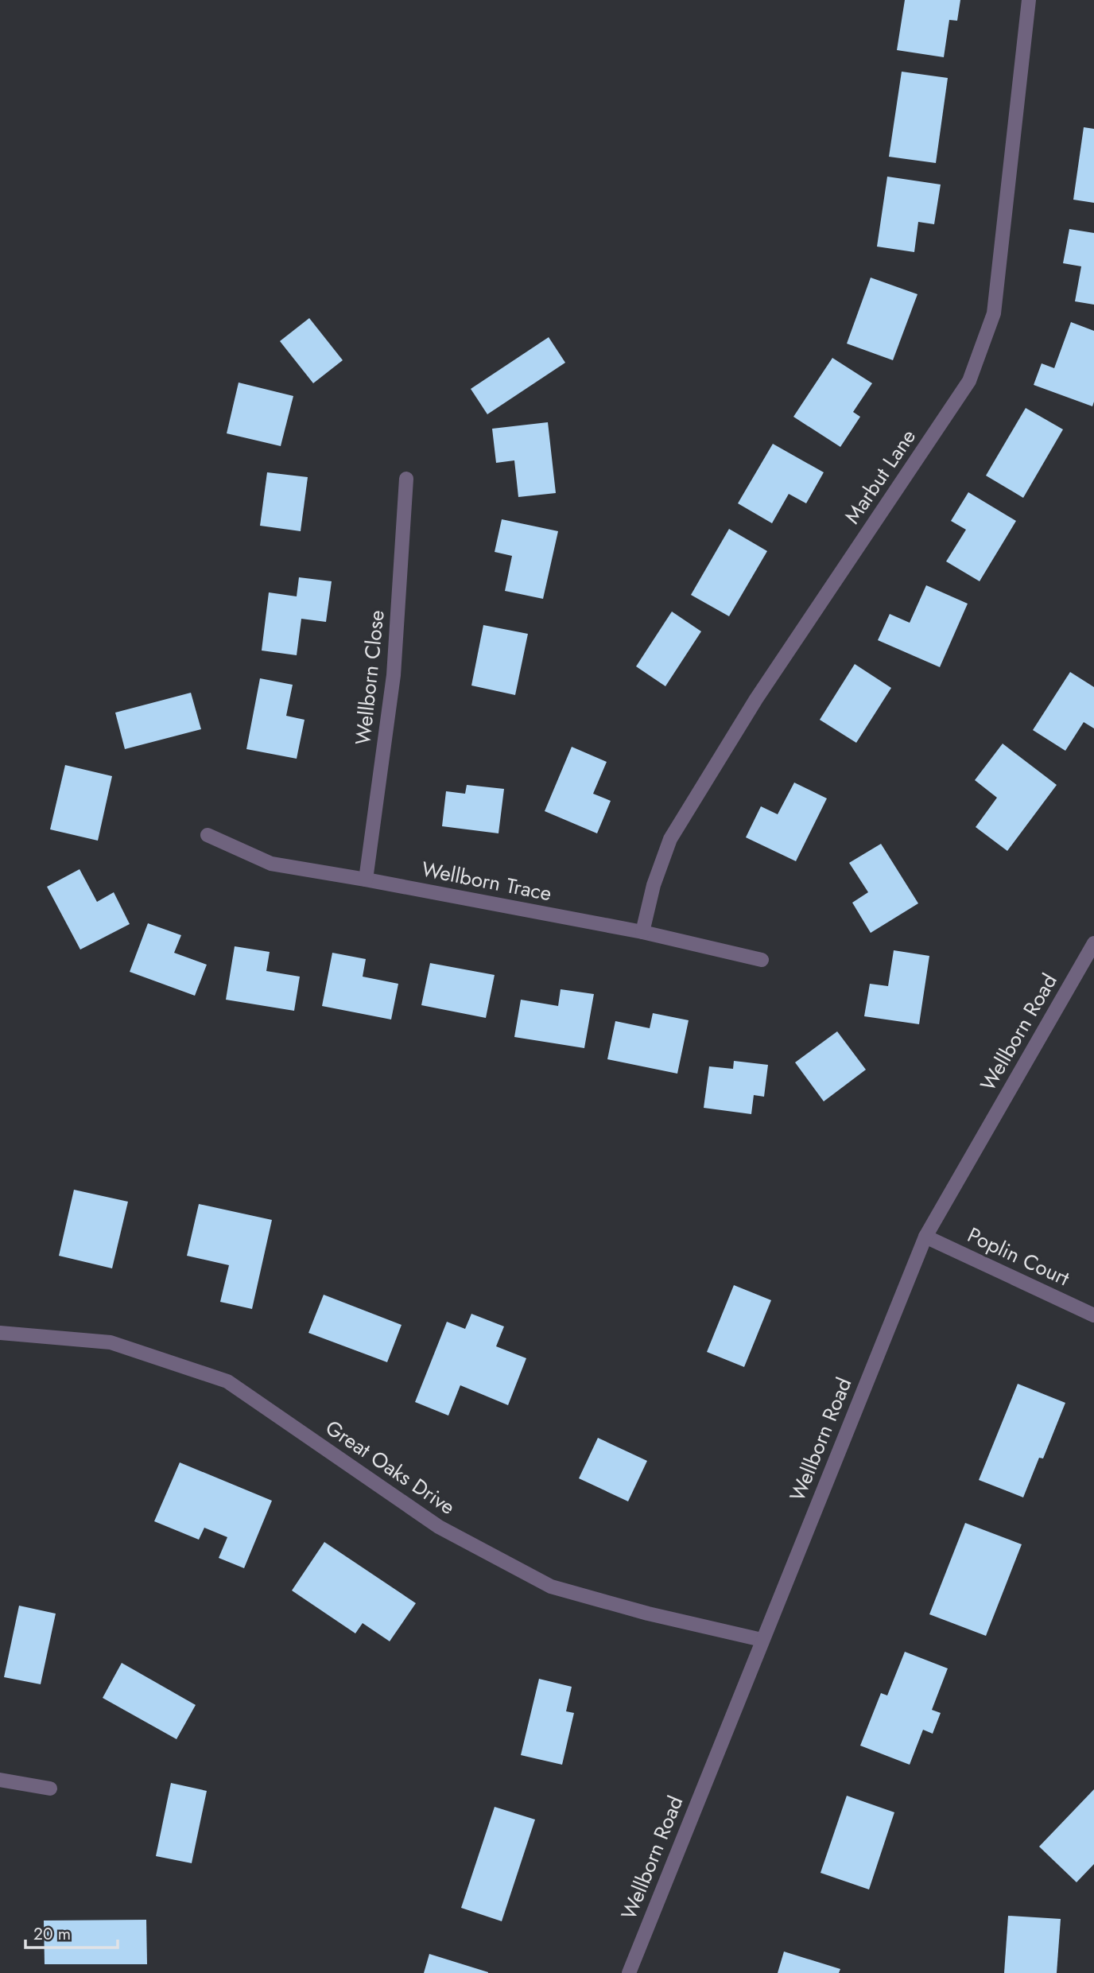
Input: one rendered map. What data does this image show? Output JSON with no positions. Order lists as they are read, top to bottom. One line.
{"streets":{"street":["Marbut Lane","Wellborn Close","Wellborn Trace","Wellborn Road","Poplin Court","Great Oaks Drive"]},"crossings":[["Marbut Lane","Wellborn Trace"],["Wellborn Close","Wellborn Trace"],["Wellborn Road","Poplin Court"],["Wellborn Road","Great Oaks Drive"]],"scale_bar":"20 m"}
